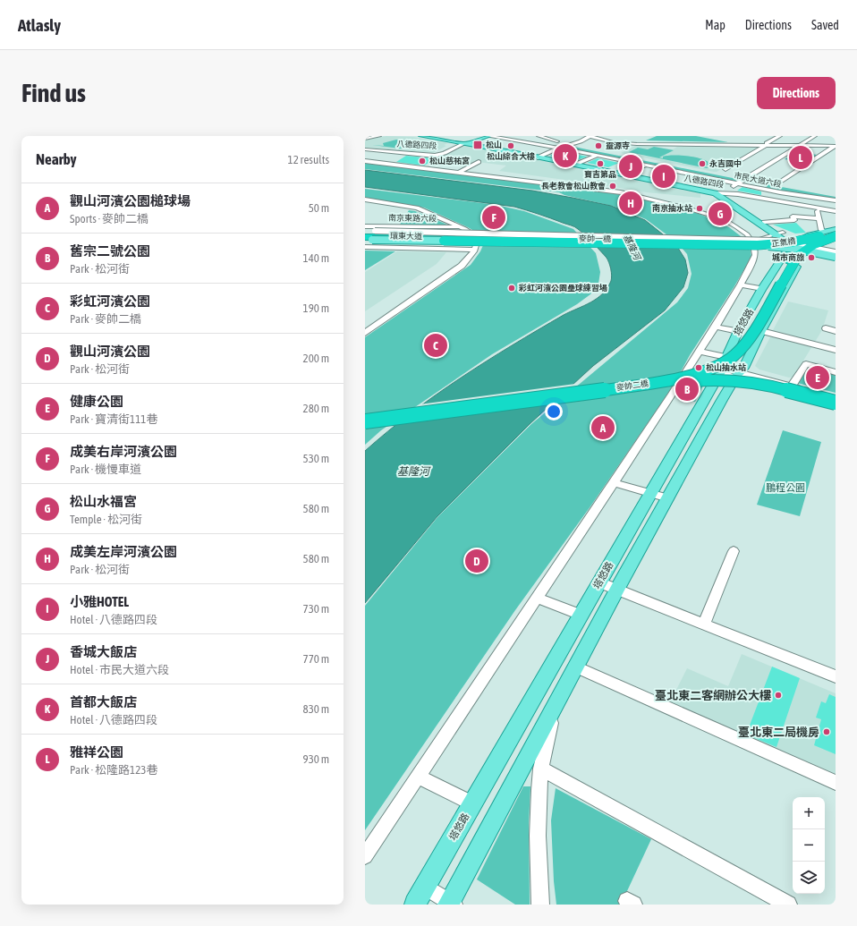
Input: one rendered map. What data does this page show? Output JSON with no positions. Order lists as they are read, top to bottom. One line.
{"streets":{"highway":["環東大道","麥帥一橋","正氣橋","麥帥二橋"],"main road":["八德路四段","塔悠路"],"street":["市民大道六段","南京東路六段"]},"crossings":[["環東大道","麥帥一橋"],["麥帥一橋","正氣橋"],["正氣橋","麥帥二橋"],["塔悠路","麥帥二橋"]],"water":["基隆河"],"parks":["鵬程公園"],"places":{"transit":["松山"],"other":["松山綜合大樓","靈源寺","松山慈祐宮","寶吉第品","永吉國中","長老教會松山教會","南京抽水站","城市商旅","彩虹河濱公園壘球練習場","松山抽水站","臺北東二客網辦公大樓","臺北東二局機房"]},"page":{"header":"Atlasly","nav":["Map","Directions","Saved"],"buttons":"Directions","title":"Find us","heading":["Nearby","12 results"],"pins":["K","L","J","I","H","G","F","C","E","B","A","D"],"list":[{"mark":"A","name":"觀山河濱公園槌球場","note":"Sports · 麥帥二橋","value":"50 m"},{"mark":"B","name":"舊宗二號公園","note":"Park · 松河街","value":"140 m"},{"mark":"C","name":"彩虹河濱公園","note":"Park · 麥帥二橋","value":"190 m"},{"mark":"D","name":"觀山河濱公園","note":"Park · 松河街","value":"200 m"},{"mark":"E","name":"健康公園","note":"Park · 寶清街111巷","value":"280 m"},{"mark":"F","name":"成美右岸河濱公園","note":"Park · 機慢車道","value":"530 m"},{"mark":"G","name":"松山水福宮","note":"Temple · 松河街","value":"580 m"},{"mark":"H","name":"成美左岸河濱公園","note":"Park · 松河街","value":"580 m"},{"mark":"I","name":"小雅HOTEL","note":"Hotel · 八德路四段","value":"730 m"},{"mark":"J","name":"香城大飯店","note":"Hotel · 市民大道六段","value":"770 m"},{"mark":"K","name":"首都大飯店","note":"Hotel · 八德路四段","value":"830 m"},{"mark":"L","name":"雅祥公園","note":"Park · 松隆路123巷","value":"930 m"}],"map_buttons":["+","−"]}}
